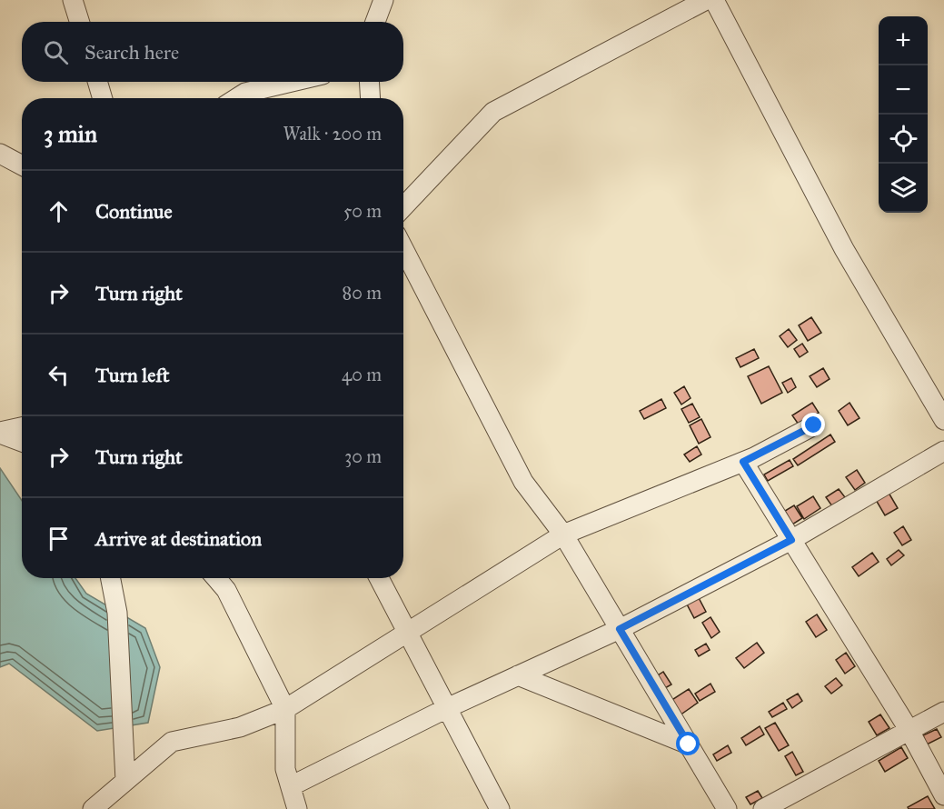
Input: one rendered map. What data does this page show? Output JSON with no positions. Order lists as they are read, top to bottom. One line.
{"page":{"map_buttons":["+","−"],"search":"Search here","heading":["3 min","Walk · 200 m"],"list":[["Continue","50 m"],["Turn right","80 m"],["Turn left","40 m"],["Turn right","30 m"],"Arrive at destination"]}}
